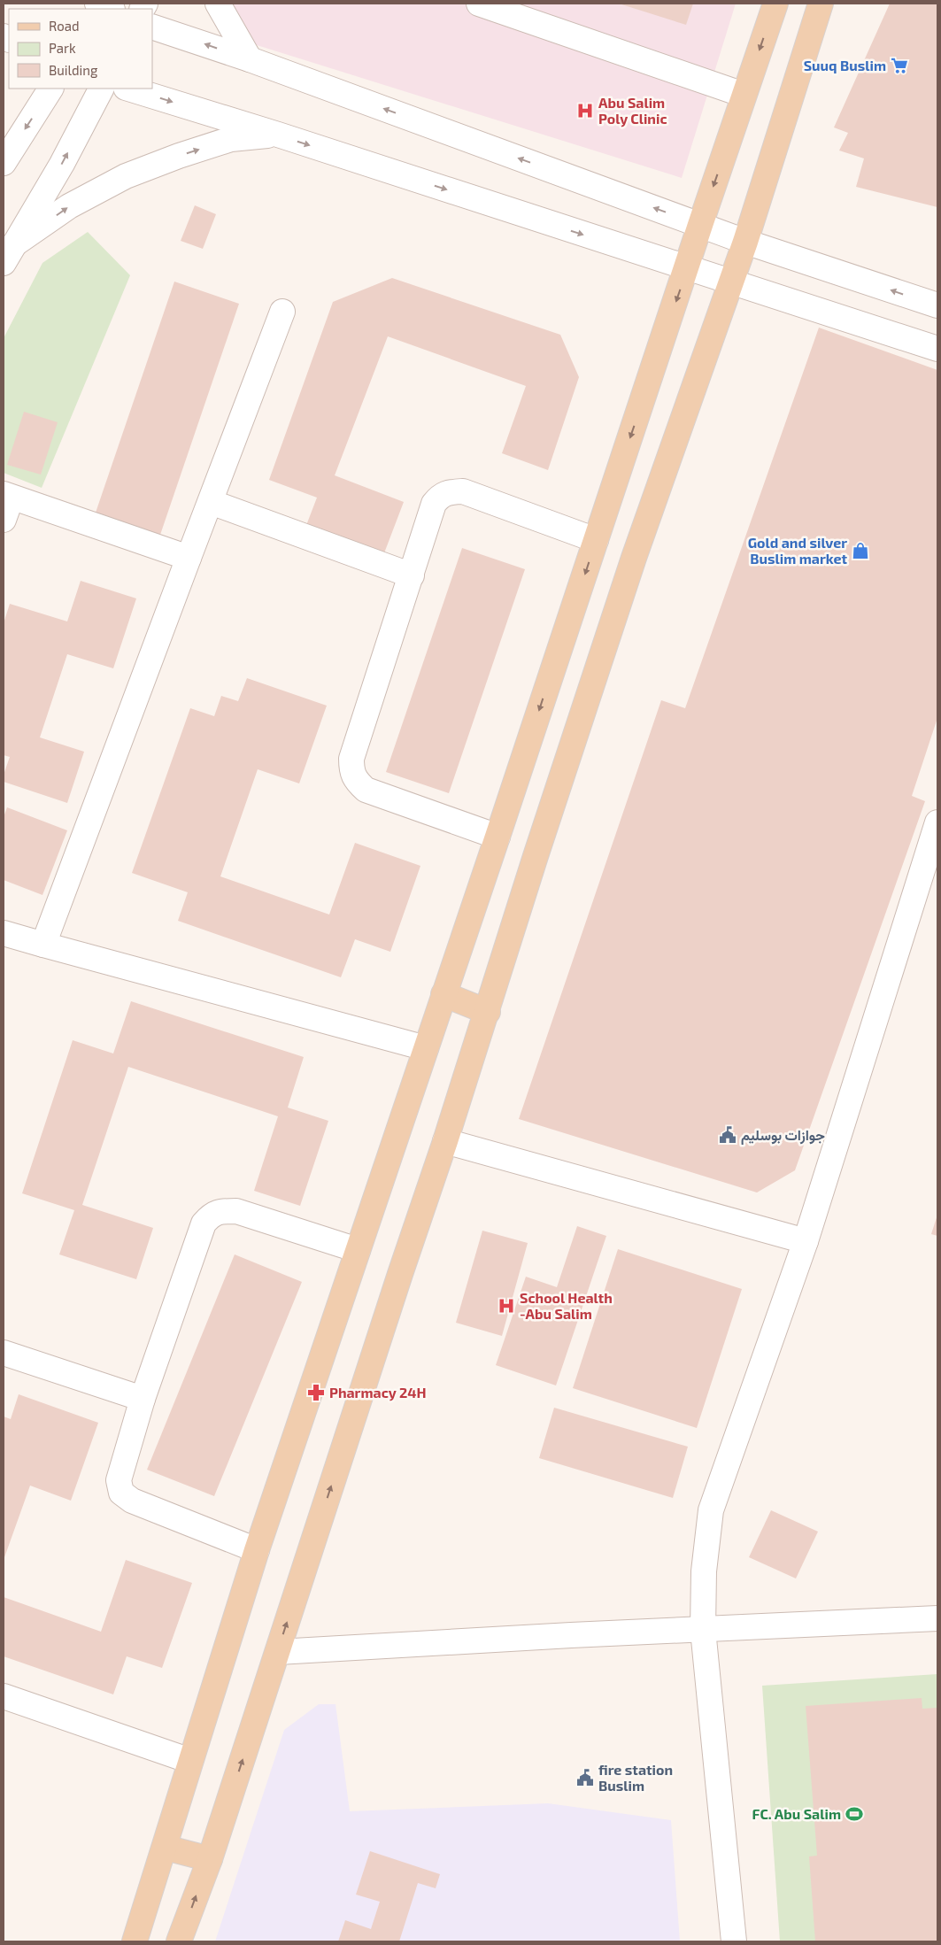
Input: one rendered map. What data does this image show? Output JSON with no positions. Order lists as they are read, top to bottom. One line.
{"places":{"supermarket":["Suuq Buslim"],"hospital":["Abu Salim Poly Clinic","School Health -Abu Salim"],"shop":["Gold and silver Buslim market"],"public building":["جوازات بوسليم","fire station Buslim"],"pharmacy":["Pharmacy 24H"],"sports":["FC. Abu Salim"]},"legend":["Road","Park","Building"]}
